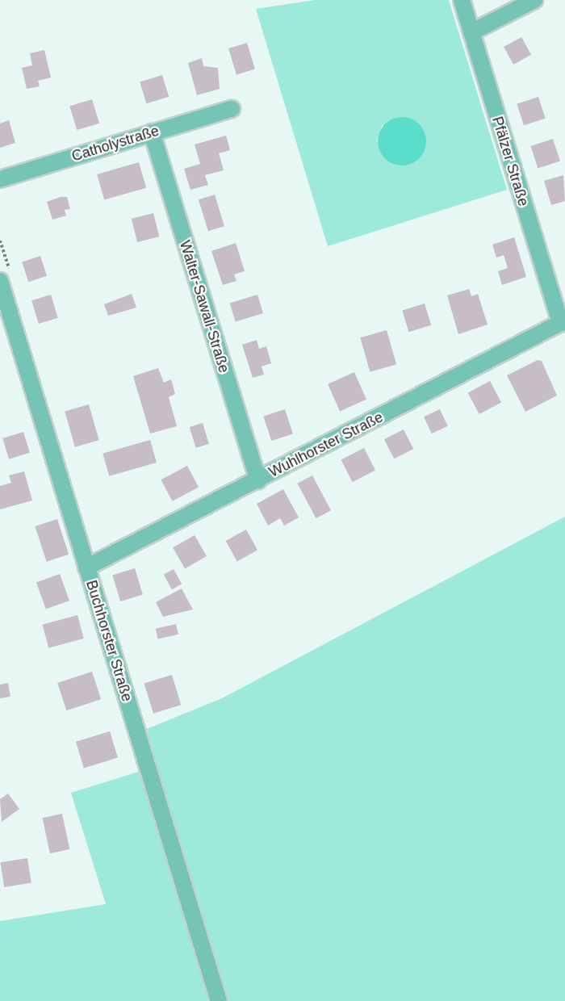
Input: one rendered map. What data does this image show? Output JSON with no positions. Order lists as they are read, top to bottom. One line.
{"streets":{"street":["Catholystraße","Pfälzer Straße","Walter-Sawall-Straße","Wuhlhorster Straße","Buchhorster Straße"]},"crossings":[["Catholystraße","Walter-Sawall-Straße"],["Pfälzer Straße","Wuhlhorster Straße"],["Walter-Sawall-Straße","Wuhlhorster Straße"],["Wuhlhorster Straße","Buchhorster Straße"]]}
